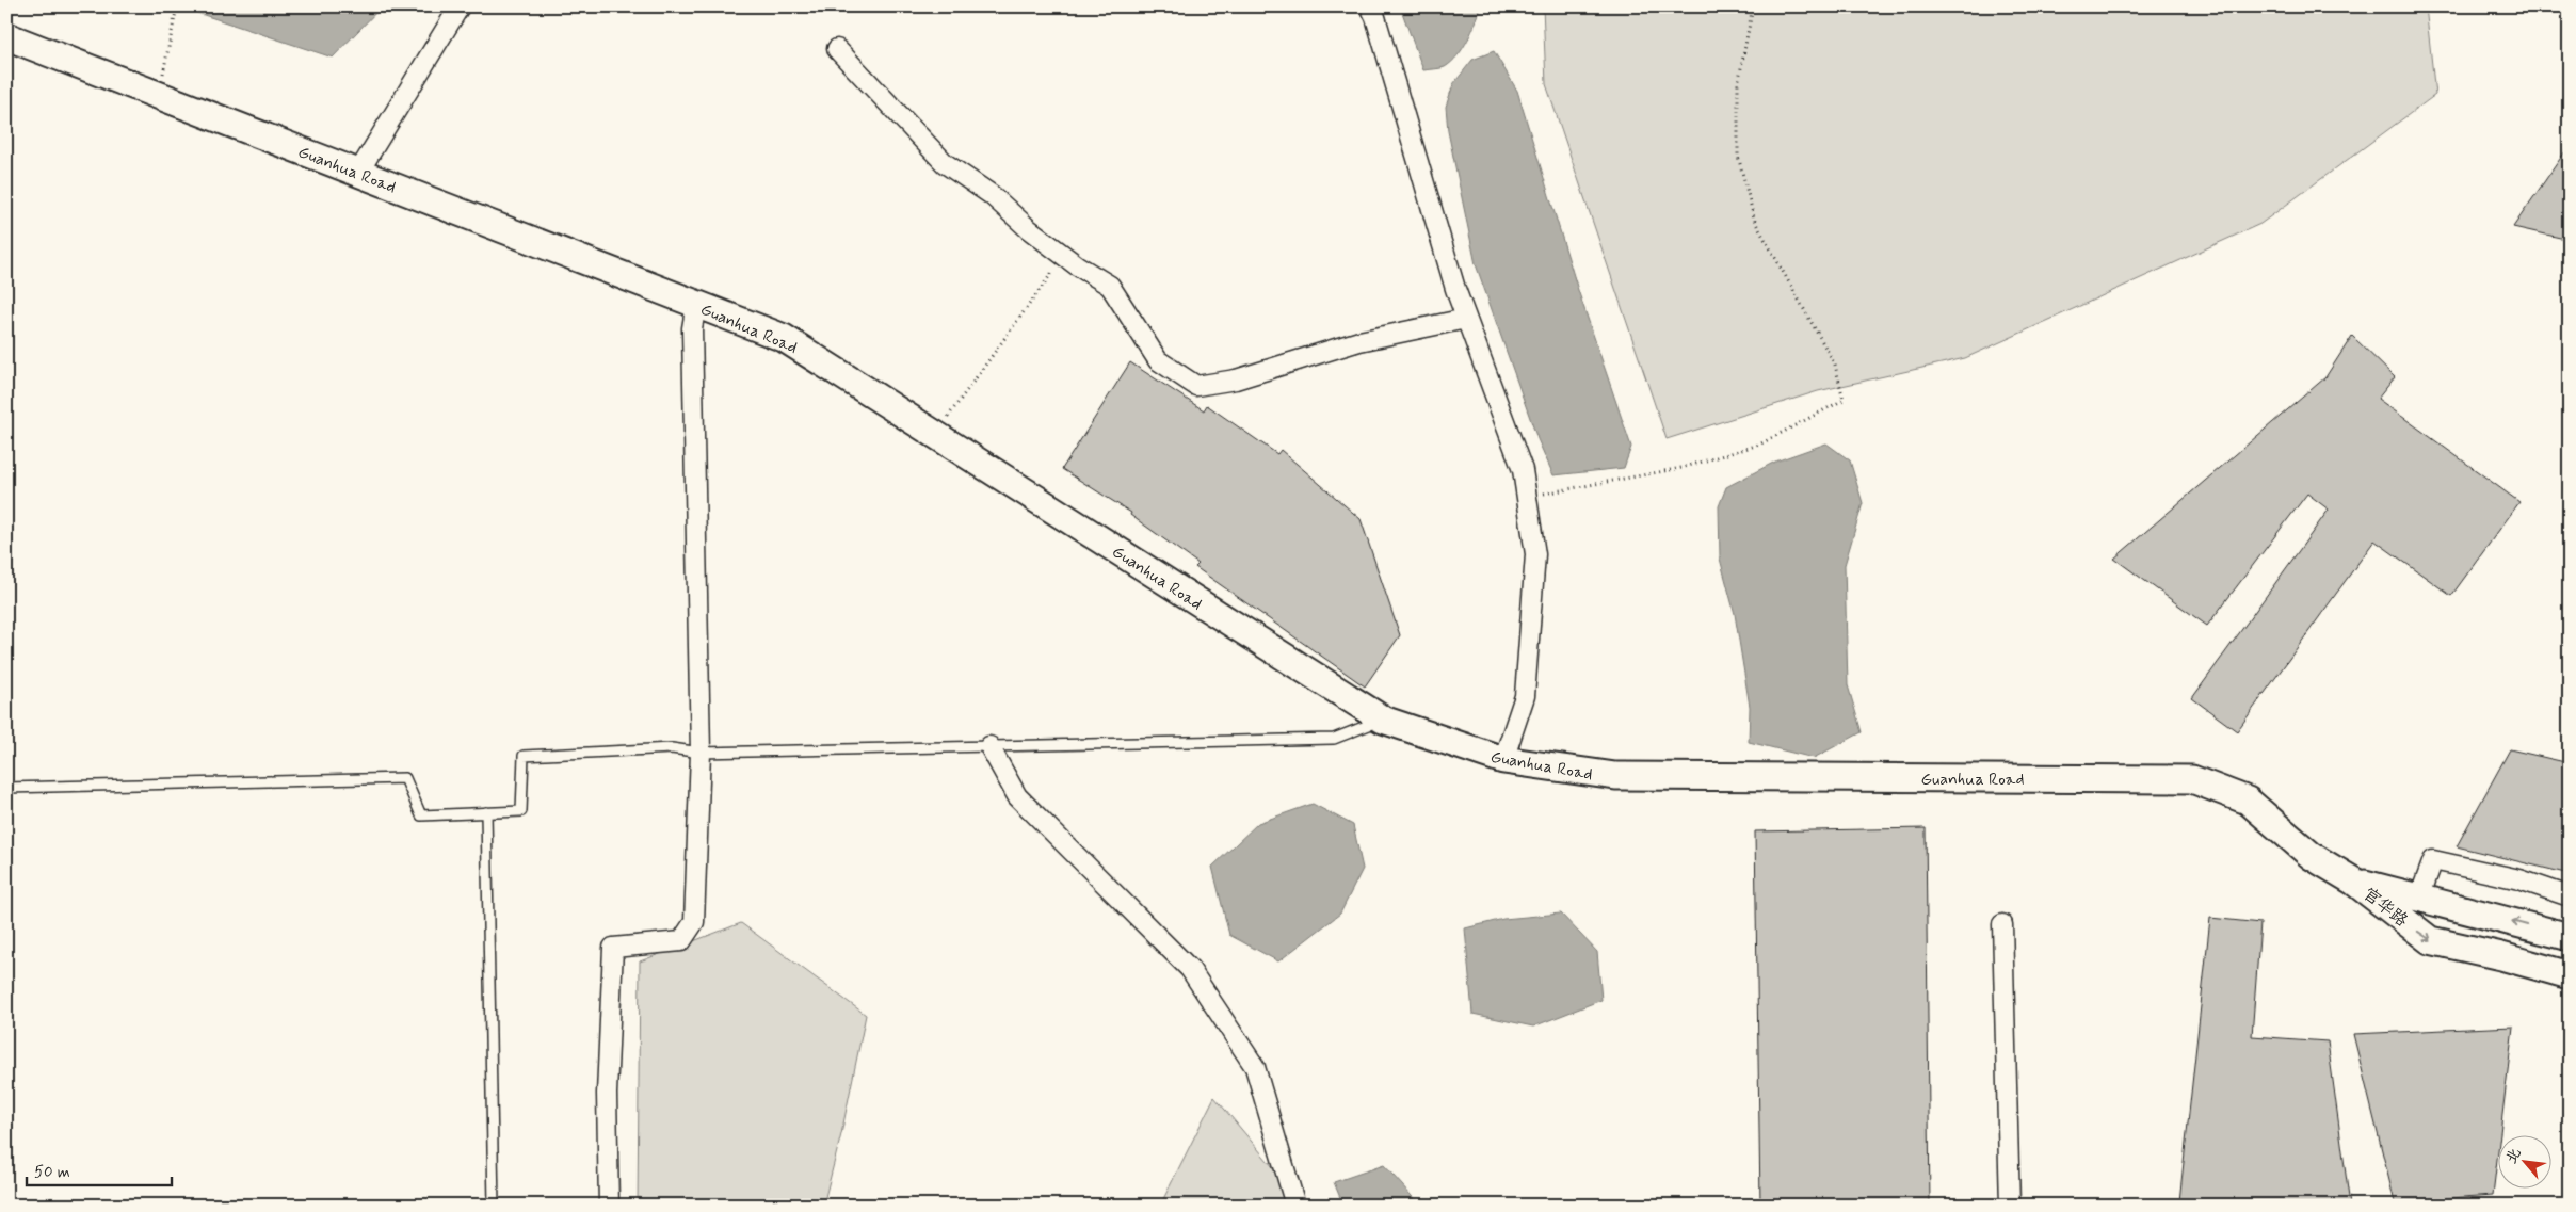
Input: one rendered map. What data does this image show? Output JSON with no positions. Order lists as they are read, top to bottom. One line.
{"streets":{"main road":["Guanhua Road","官华路"]},"crossings":[["Guanhua Road","官华路"]],"scale_bar":"50 m","north":"top left"}
